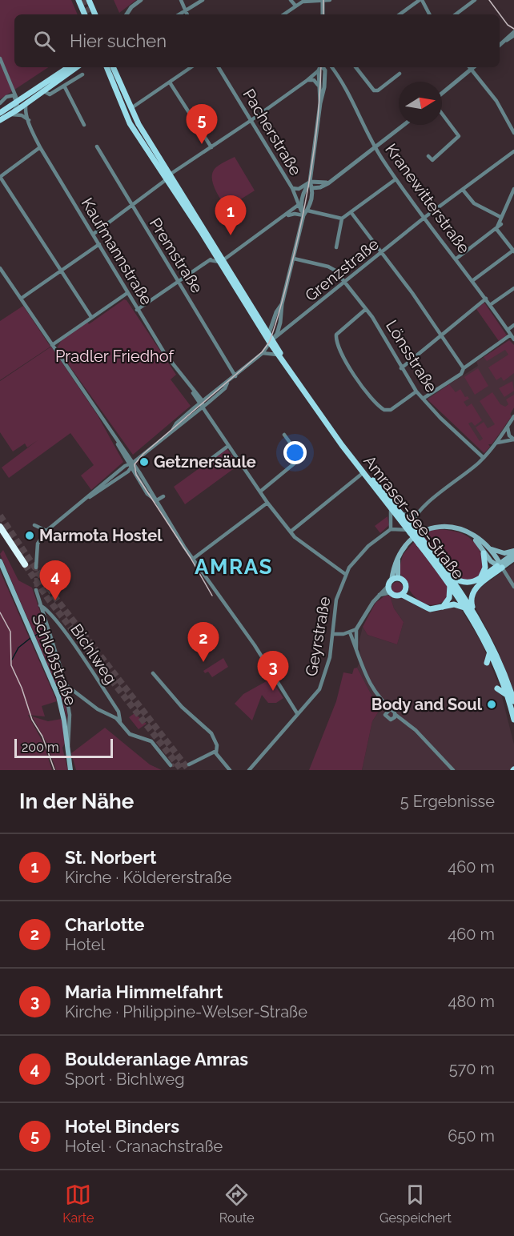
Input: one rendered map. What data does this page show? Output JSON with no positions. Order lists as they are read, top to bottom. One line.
{"streets":{"main road":["Amraser-See-Straße","Schloßstraße"],"street":["Pacherstraße","Kranewitterstraße","Kaufmannstraße","Premstraße","Grenzstraße","Lönsstraße","Geyrstraße","Bichlweg"]},"crossings":[["Kranewitterstraße","Grenzstraße"],["Kaufmannstraße","Grenzstraße"],["Kaufmannstraße","Geyrstraße"],["Premstraße","Grenzstraße"],["Grenzstraße","Lönsstraße"],["Grenzstraße","Amraser-See-Straße"]],"districts":["AMRAS"],"parks":["Pradler Friedhof"],"places":["Getznersäule","Marmota Hostel","Body and Soul"],"scale_bar":"200 m","north":"right","page":{"search":"Hier suchen","pins":["5","1","4","2","3"],"scale":"200 m","heading":["In der Nähe","5 Ergebnisse"],"list":[{"mark":"1","name":"St. Norbert","note":"Kirche · Köldererstraße","value":"460 m"},{"mark":"2","name":"Charlotte","note":"Hotel","value":"460 m"},{"mark":"3","name":"Maria Himmelfahrt","note":"Kirche · Philippine-Welser-Straße","value":"480 m"},{"mark":"4","name":"Boulderanlage Amras","note":"Sport · Bichlweg","value":"570 m"},{"mark":"5","name":"Hotel Binders","note":"Hotel · Cranachstraße","value":"650 m"}],"nav":["Karte","Route","Gespeichert"]}}
